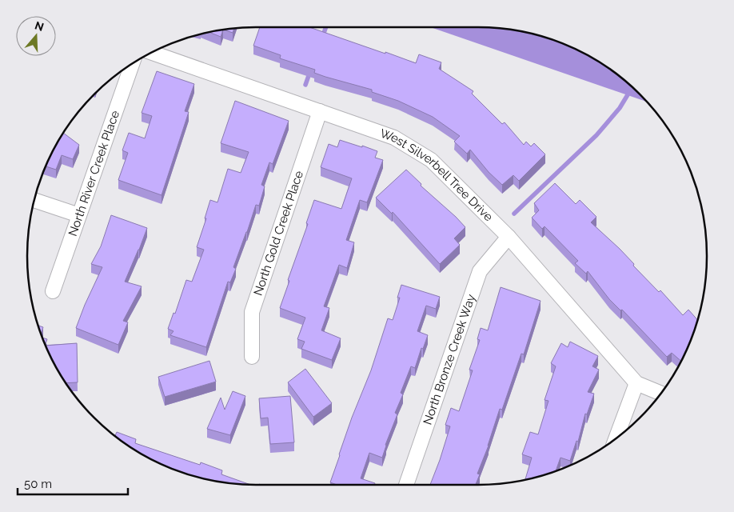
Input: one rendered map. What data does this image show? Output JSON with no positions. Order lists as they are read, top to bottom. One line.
{"streets":{"street":["North River Creek Place","West Silverbell Tree Drive","North Gold Creek Place","North Bronze Creek Way"]},"crossings":[["West Silverbell Tree Drive","North Gold Creek Place"],["West Silverbell Tree Drive","North Bronze Creek Way"]],"scale_bar":"50 m","north":"top"}
